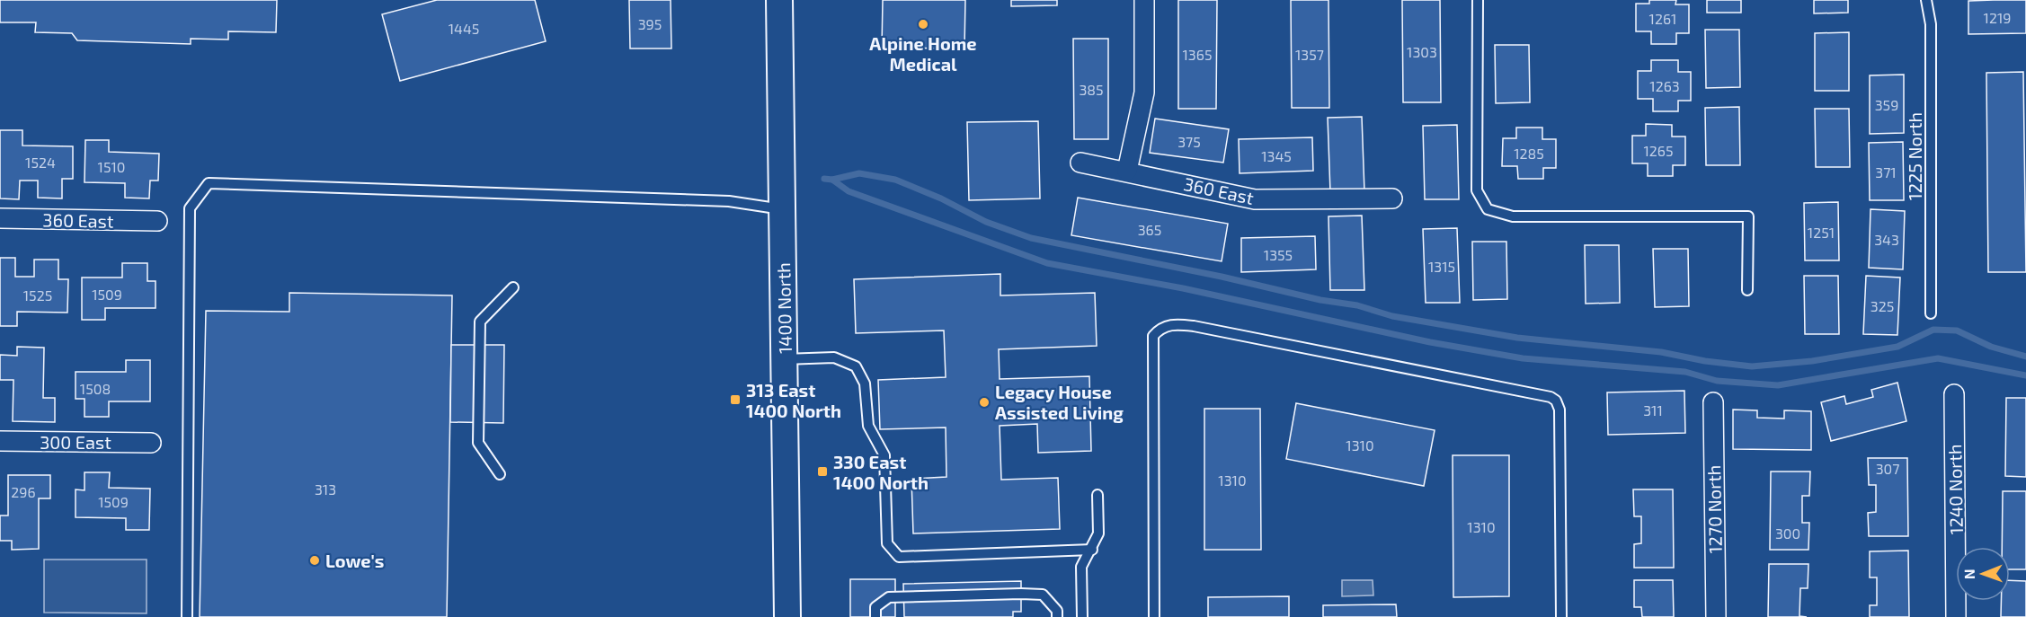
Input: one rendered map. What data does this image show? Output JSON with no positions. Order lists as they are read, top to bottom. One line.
{"streets":{"main road":["1400 North"],"street":["360 East","300 East","1240 North","1270 North"],"lane":["1225 North"]},"places":{"other":["Alpine Home Medical","Legacy House Assisted Living","Lowe's"],"transit":["313 East 1400 North","330 East 1400 North"]},"house_numbers":["1219","1261","395","1445","1303","1365","1357","1263","385","359","375","1265","1285","1345","1524","1510","371","365","1251","343","1355","1315","1509","1525","325","1508","311","1310","307","1310","313","296","1509","1310","300"],"north":"left"}
